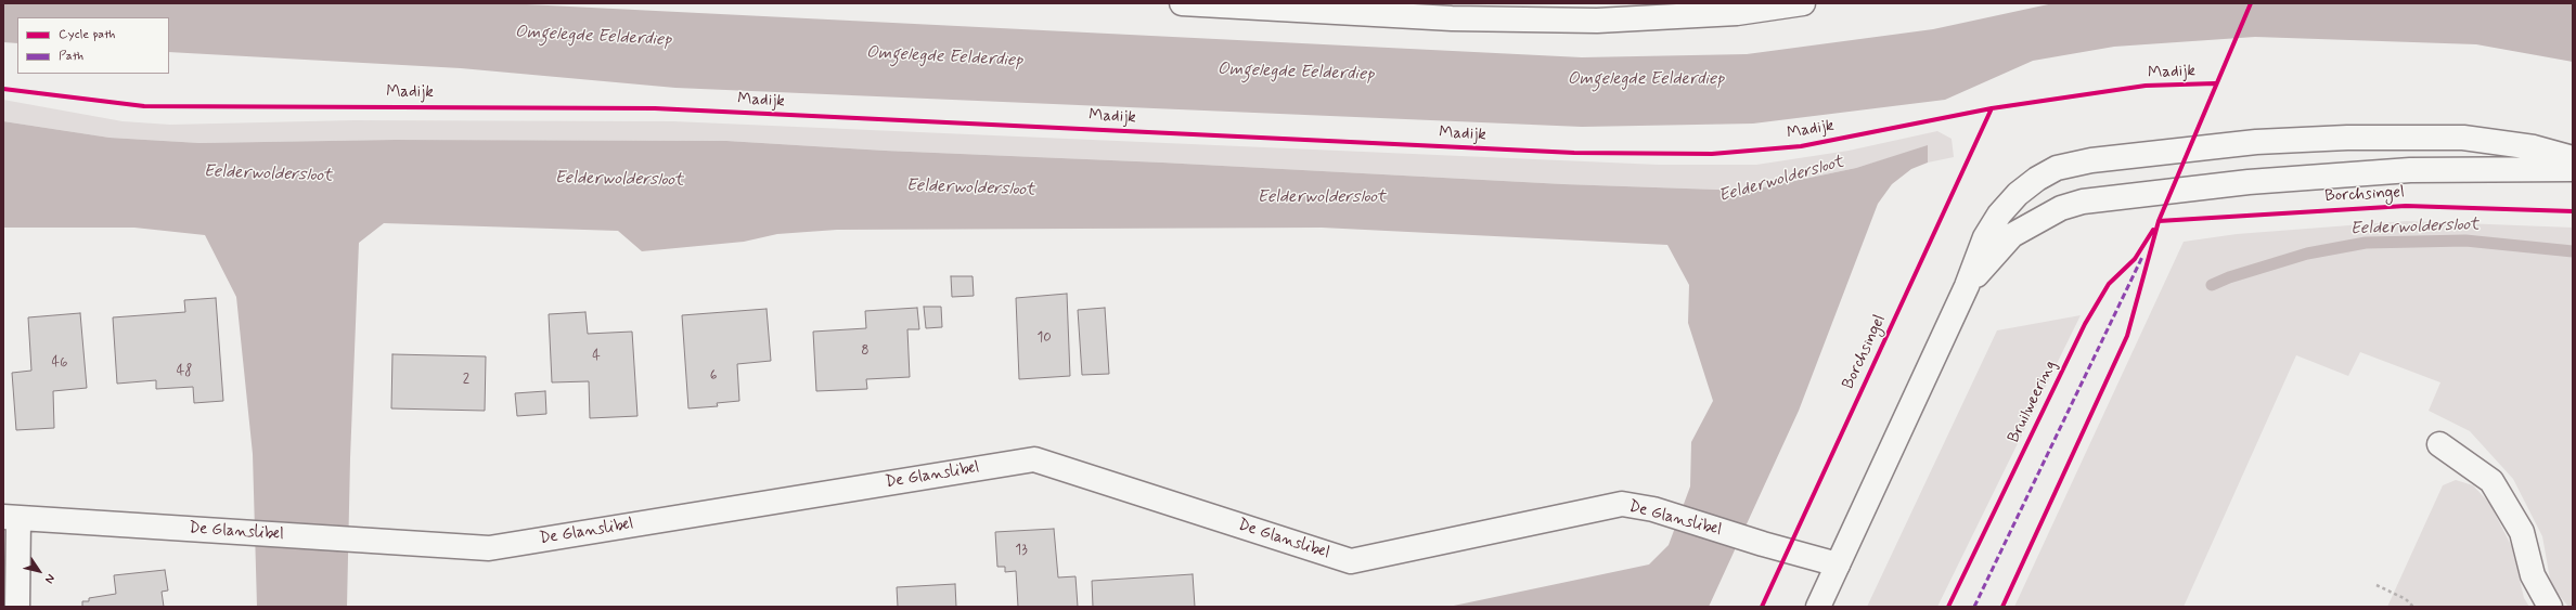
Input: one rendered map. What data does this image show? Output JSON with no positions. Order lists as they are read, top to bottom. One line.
{"streets":{"street":["Borchsingel","De Glanslibel"],"cycle path":["Madijk","Bruilweering"]},"crossings":[["Borchsingel","De Glanslibel"]],"water":["Omgelegde Eelderdiep","Eelderwoldersloot"],"house_numbers":["10","8","4","46","48","6","2","13"],"legend":["Cycle path","Path"],"north":"bottom right"}
